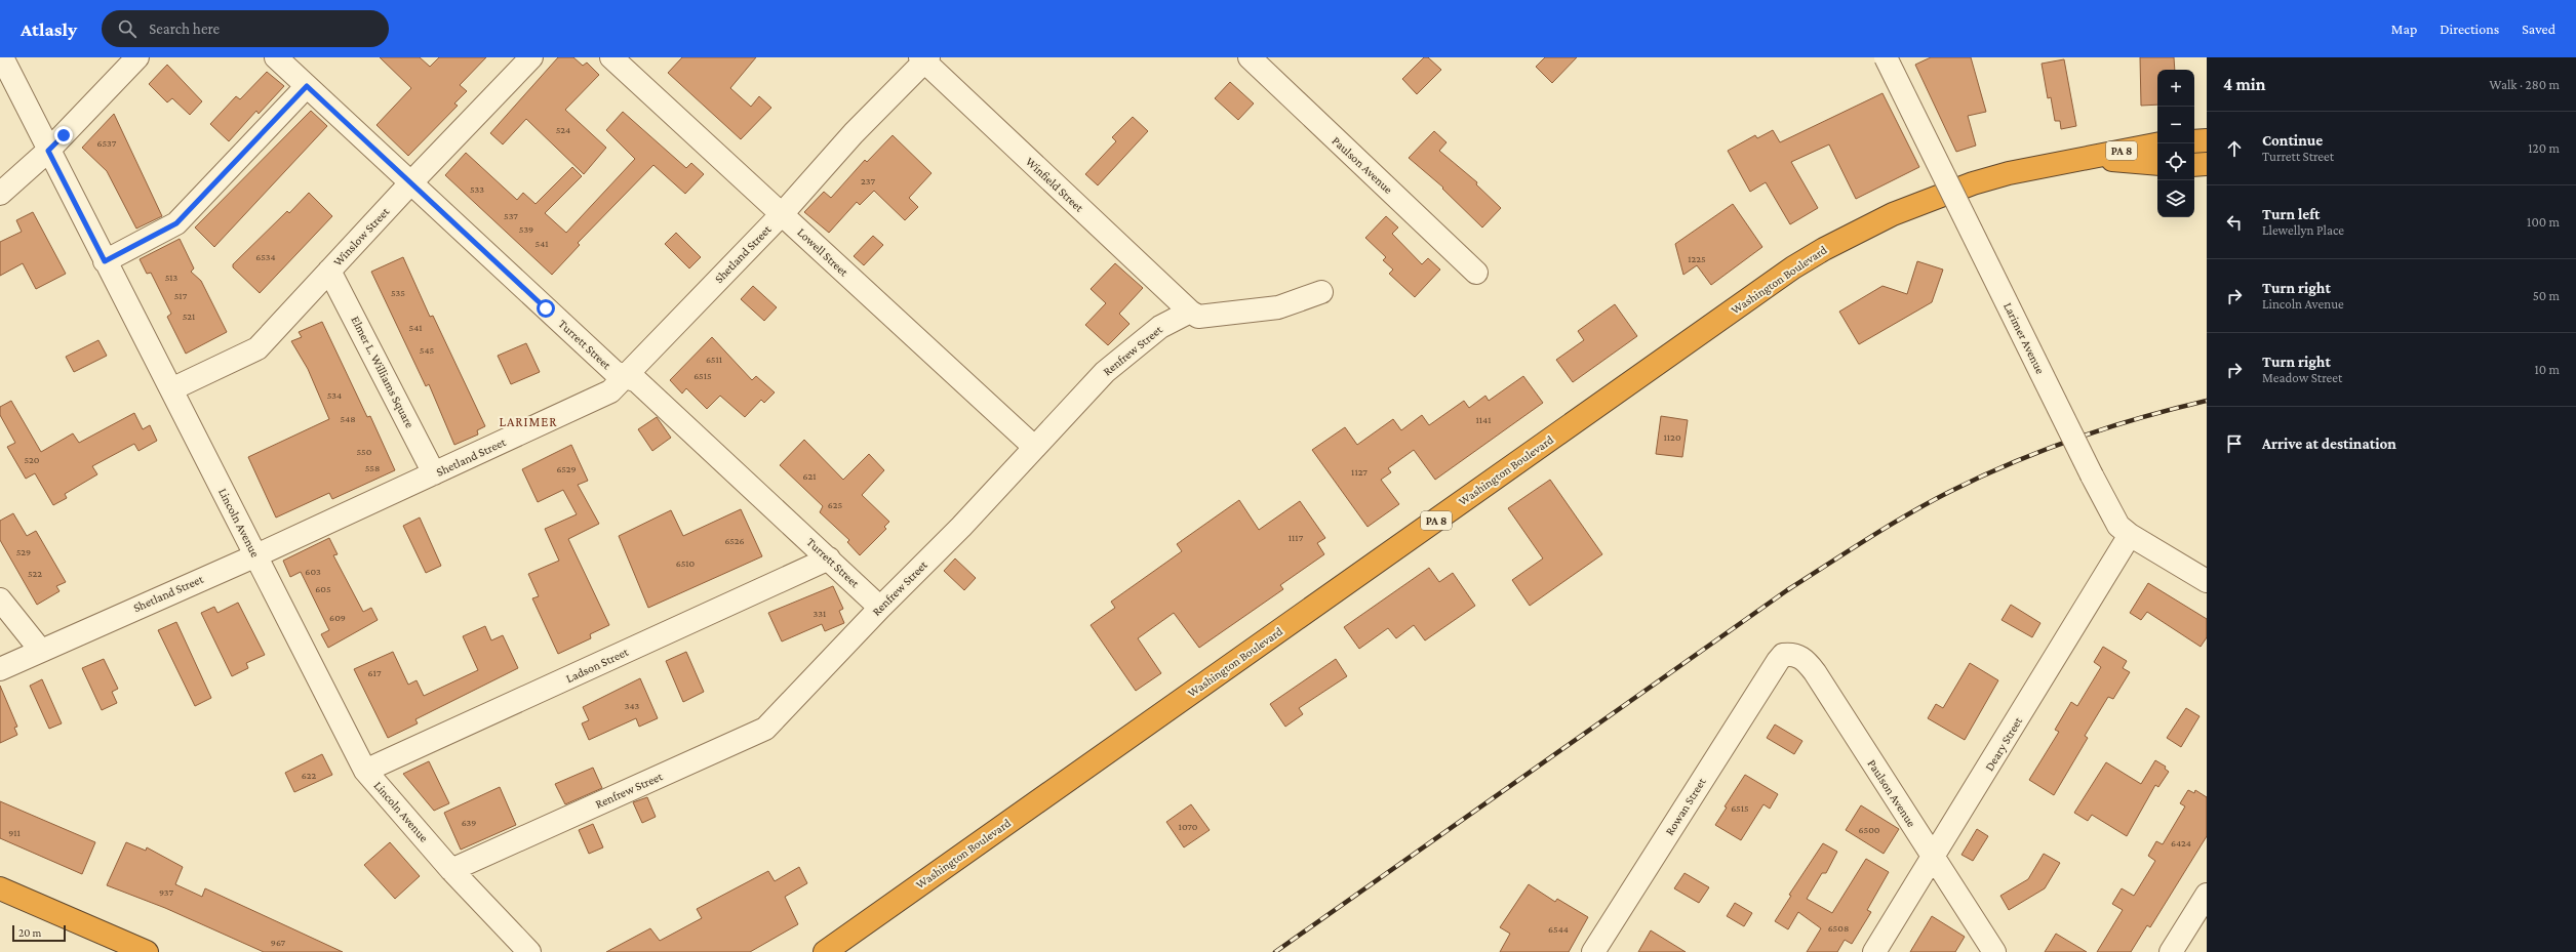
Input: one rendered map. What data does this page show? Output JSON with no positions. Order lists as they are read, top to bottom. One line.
{"streets":{"highway":["PA 8","Washington Boulevard"],"street":["Paulson Avenue","Winfield Street","Winslow Street","Lowell Street","Shetland Street","Larimer Avenue","Turrett Street","Renfrew Street","Elmer L. Williams Square","Lincoln Avenue","Ladson Street","Deary Street","Rowan Street"]},"crossings":[["Paulson Avenue","Deary Street"],["Paulson Avenue","Rowan Street"],["Winfield Street","Shetland Street"],["Winfield Street","Renfrew Street"],["Winslow Street","Turrett Street"],["Winslow Street","Elmer L. Williams Square"],["Winslow Street","Lincoln Avenue"],["Lowell Street","Shetland Street"],["Lowell Street","Renfrew Street"],["Shetland Street","Turrett Street"],["Shetland Street","Elmer L. Williams Square"],["Shetland Street","Lincoln Avenue"],["Larimer Avenue","Deary Street"],["Turrett Street","Renfrew Street"],["Turrett Street","Ladson Street"],["Renfrew Street","Lincoln Avenue"],["Lincoln Avenue","Ladson Street"]],"districts":["LARIMER"],"house_numbers":["524","6537","237","533","537","539","541","6534","1225","513","535","517","521","541","545","6511","6515","534","548","1141","1120","550","520","558","6529","1127","621","625","1117","6526","529","6510","603","522","605","331","609","617","343","622","6515","639","1070","6500","911","6424","937","6508","6544","967"],"scale_bar":"20 m","page":{"header":"Atlasly","search":"Search here","nav":["Map","Directions","Saved"],"heading":["4 min","Walk · 280 m"],"map_buttons":["+","−"],"list":[["Continue","Turrett Street","120 m"],["Turn left","Llewellyn Place","100 m"],["Turn right","Lincoln Avenue","50 m"],["Turn right","Meadow Street","10 m"],"Arrive at destination"],"scale":"20 m"}}
